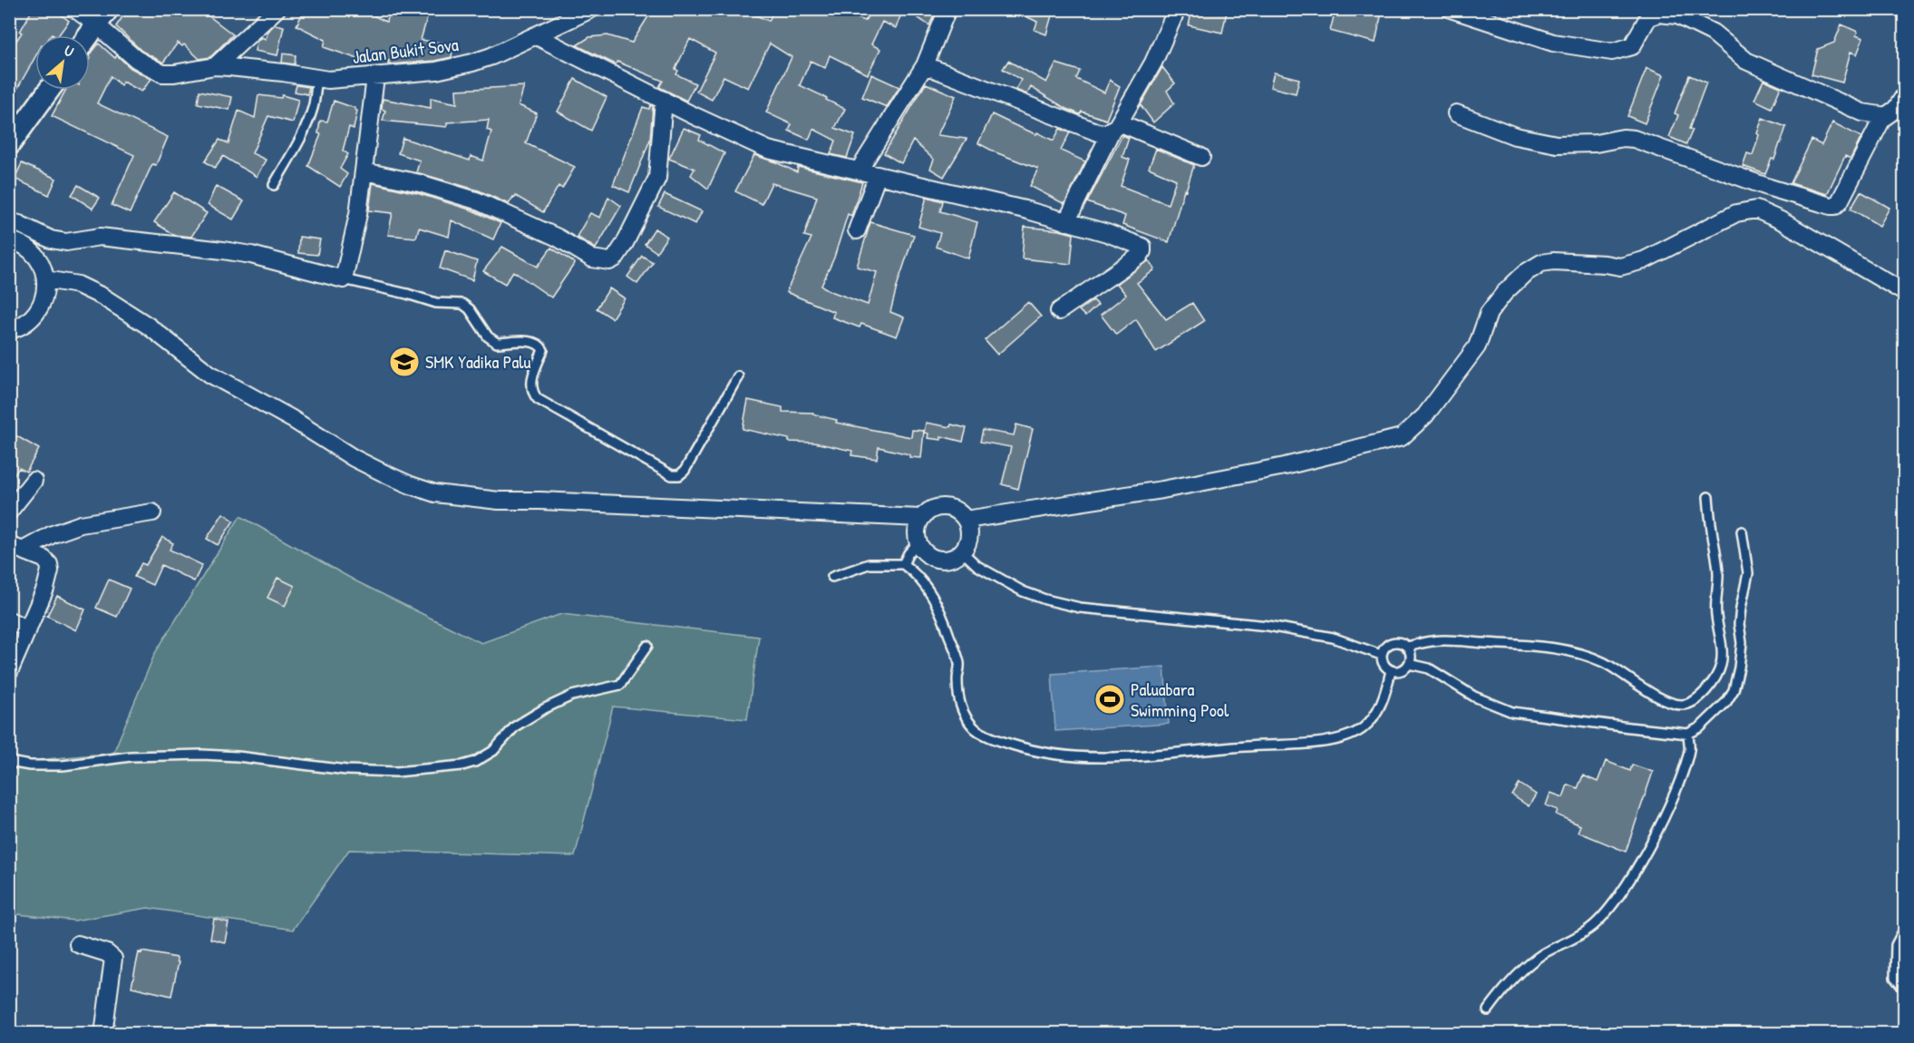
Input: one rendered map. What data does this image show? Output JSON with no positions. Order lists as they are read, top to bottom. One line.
{"streets":{"street":["Jalan Bukit Sova"]},"places":{"school or university":["SMK Yadika Palu"],"sports":["Paluabara Swimming Pool"]},"north":"top right"}
